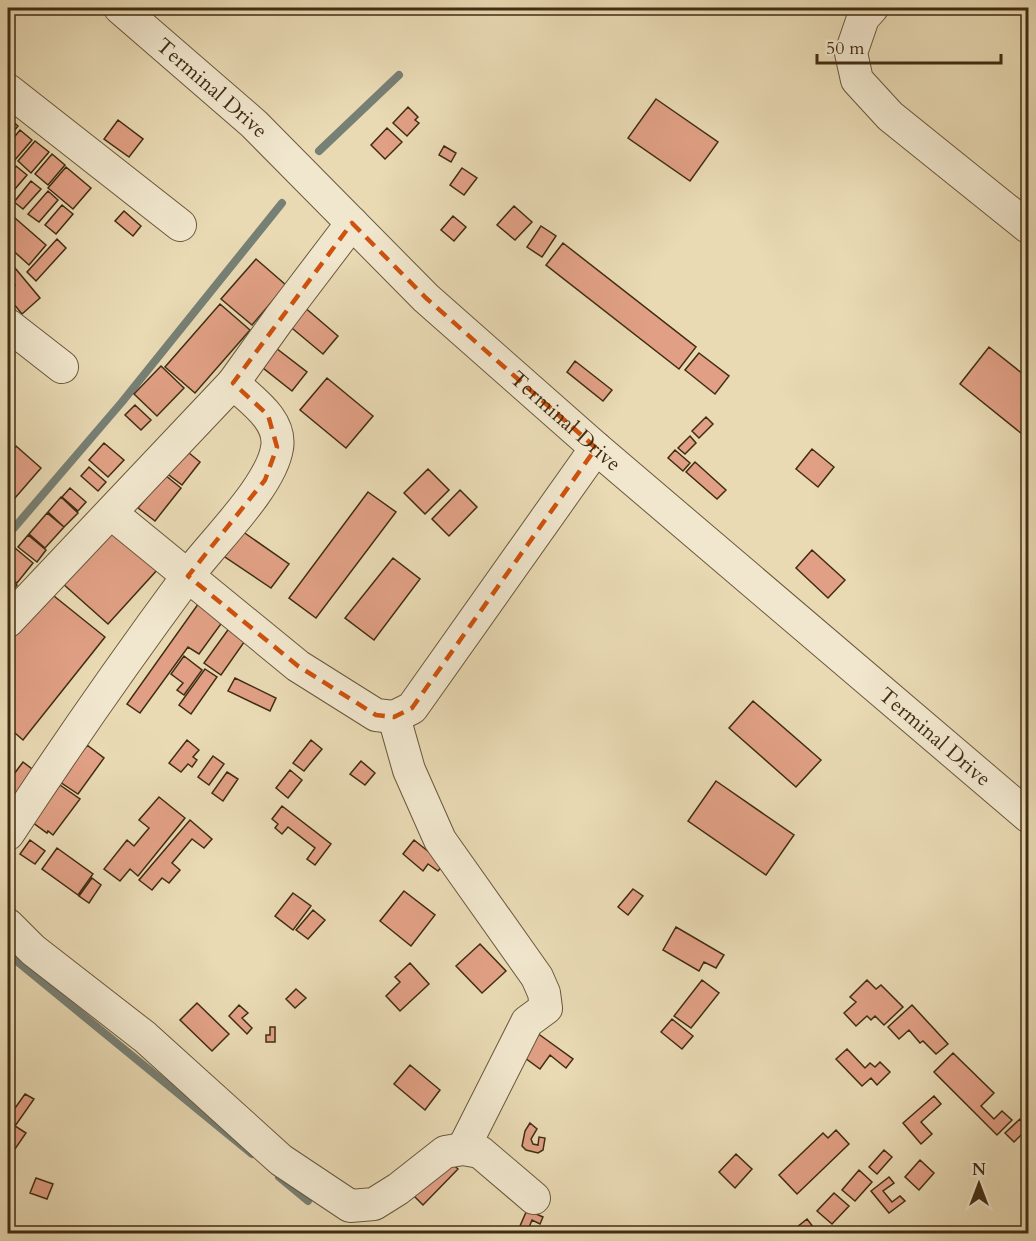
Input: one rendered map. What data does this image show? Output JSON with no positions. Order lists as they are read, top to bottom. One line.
{"streets":{"street":["Terminal Drive"]},"scale_bar":"50 m","north":"top"}
